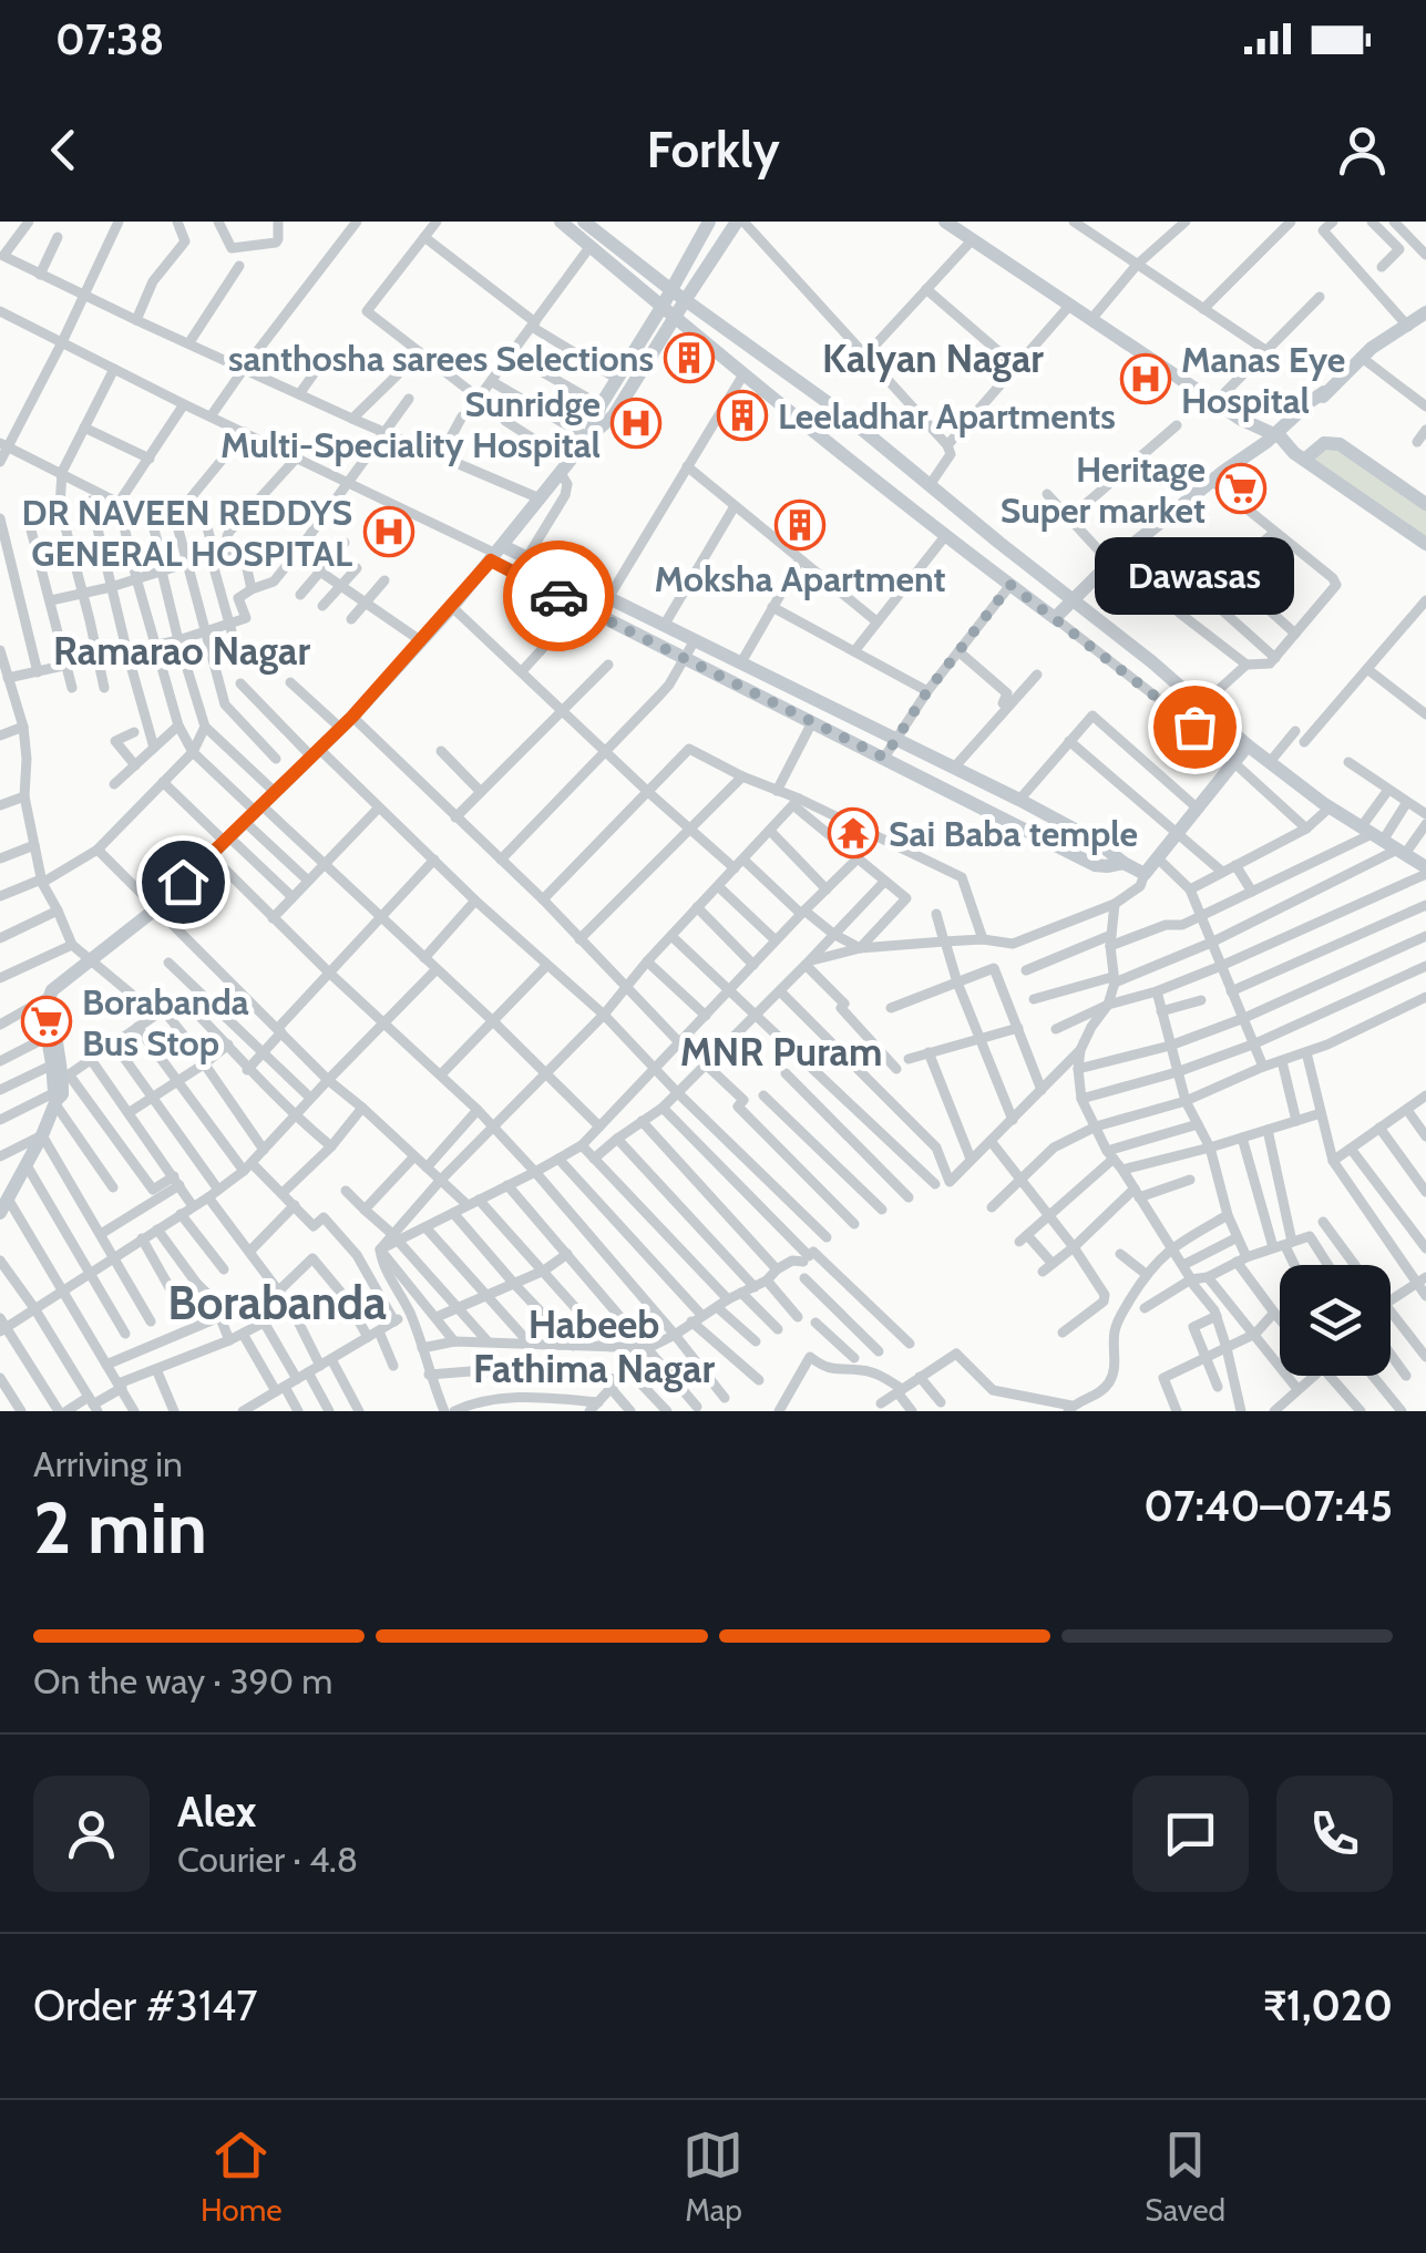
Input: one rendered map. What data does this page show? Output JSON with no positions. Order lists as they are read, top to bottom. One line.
{"districts":["Kalyan Nagar","Ramarao Nagar","MNR Puram","Borabanda","Habeeb Fathima Nagar"],"places":{"building":["santhosha sarees Selections","Leeladhar Apartments","Moksha Apartment"],"hospital":["Manas Eye Hospital","Sunridge Multi-Speciality Hospital","DR NAVEEN REDDYS GENERAL HOSPITAL"],"supermarket":["Heritage Super market","Borabanda Bus Stop"],"other":["Dawasas"],"temple":["Sai Baba temple"]},"page":{"status":"07:38","header":"Forkly","bubble":"Dawasas","heading":["2 min","Arriving in","07:40–07:45"],"panel":["Alex","Courier · 4.8","Order #3147","₹1,020"],"bar":"On the way · 390 m","tabs":["Home","Map","Saved"]}}
